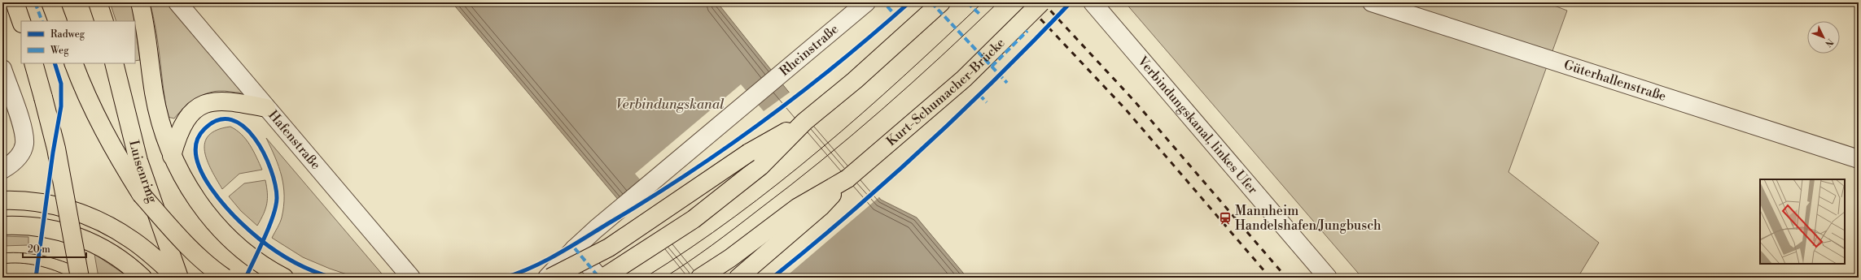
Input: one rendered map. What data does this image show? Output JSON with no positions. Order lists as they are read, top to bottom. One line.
{"streets":{"main road":["Kurt-Schumacher-Brücke","Luisenring"],"street":["Rheinstraße","Güterhallenstraße","Verbindungskanal, linkes Ufer","Hafenstraße"]},"water":["Verbindungskanal"],"places":{"station":["Mannheim Handelshafen/Jungbusch"]},"legend":["Radweg","Weg"],"scale_bar":"20 m","north":"bottom right"}
